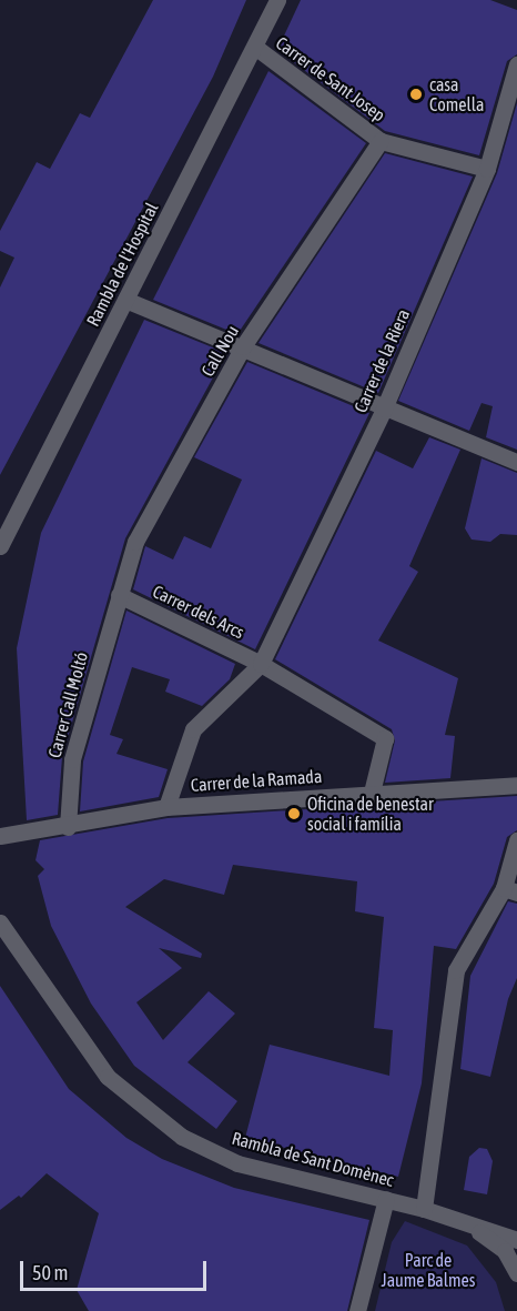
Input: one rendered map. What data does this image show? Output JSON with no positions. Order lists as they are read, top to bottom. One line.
{"streets":{"street":["Carrer de Sant Josep","Rambla de l'Hospital","Call Nou","Carrer de la Riera","Carrer dels Arcs","Carrer Call Moltó","Carrer de la Ramada","Rambla de Sant Domènec"]},"crossings":[["Carrer de Sant Josep","Rambla de l'Hospital"],["Carrer de Sant Josep","Call Nou"],["Call Nou","Carrer dels Arcs"],["Call Nou","Carrer Call Moltó"],["Carrer de la Riera","Carrer dels Arcs"],["Carrer dels Arcs","Carrer Call Moltó"],["Carrer dels Arcs","Carrer de la Ramada"],["Carrer Call Moltó","Carrer de la Ramada"]],"parks":["Parc de Jaume Balmes"],"places":["casa Comella","Oficina de benestar social i família"],"scale_bar":"50 m"}
